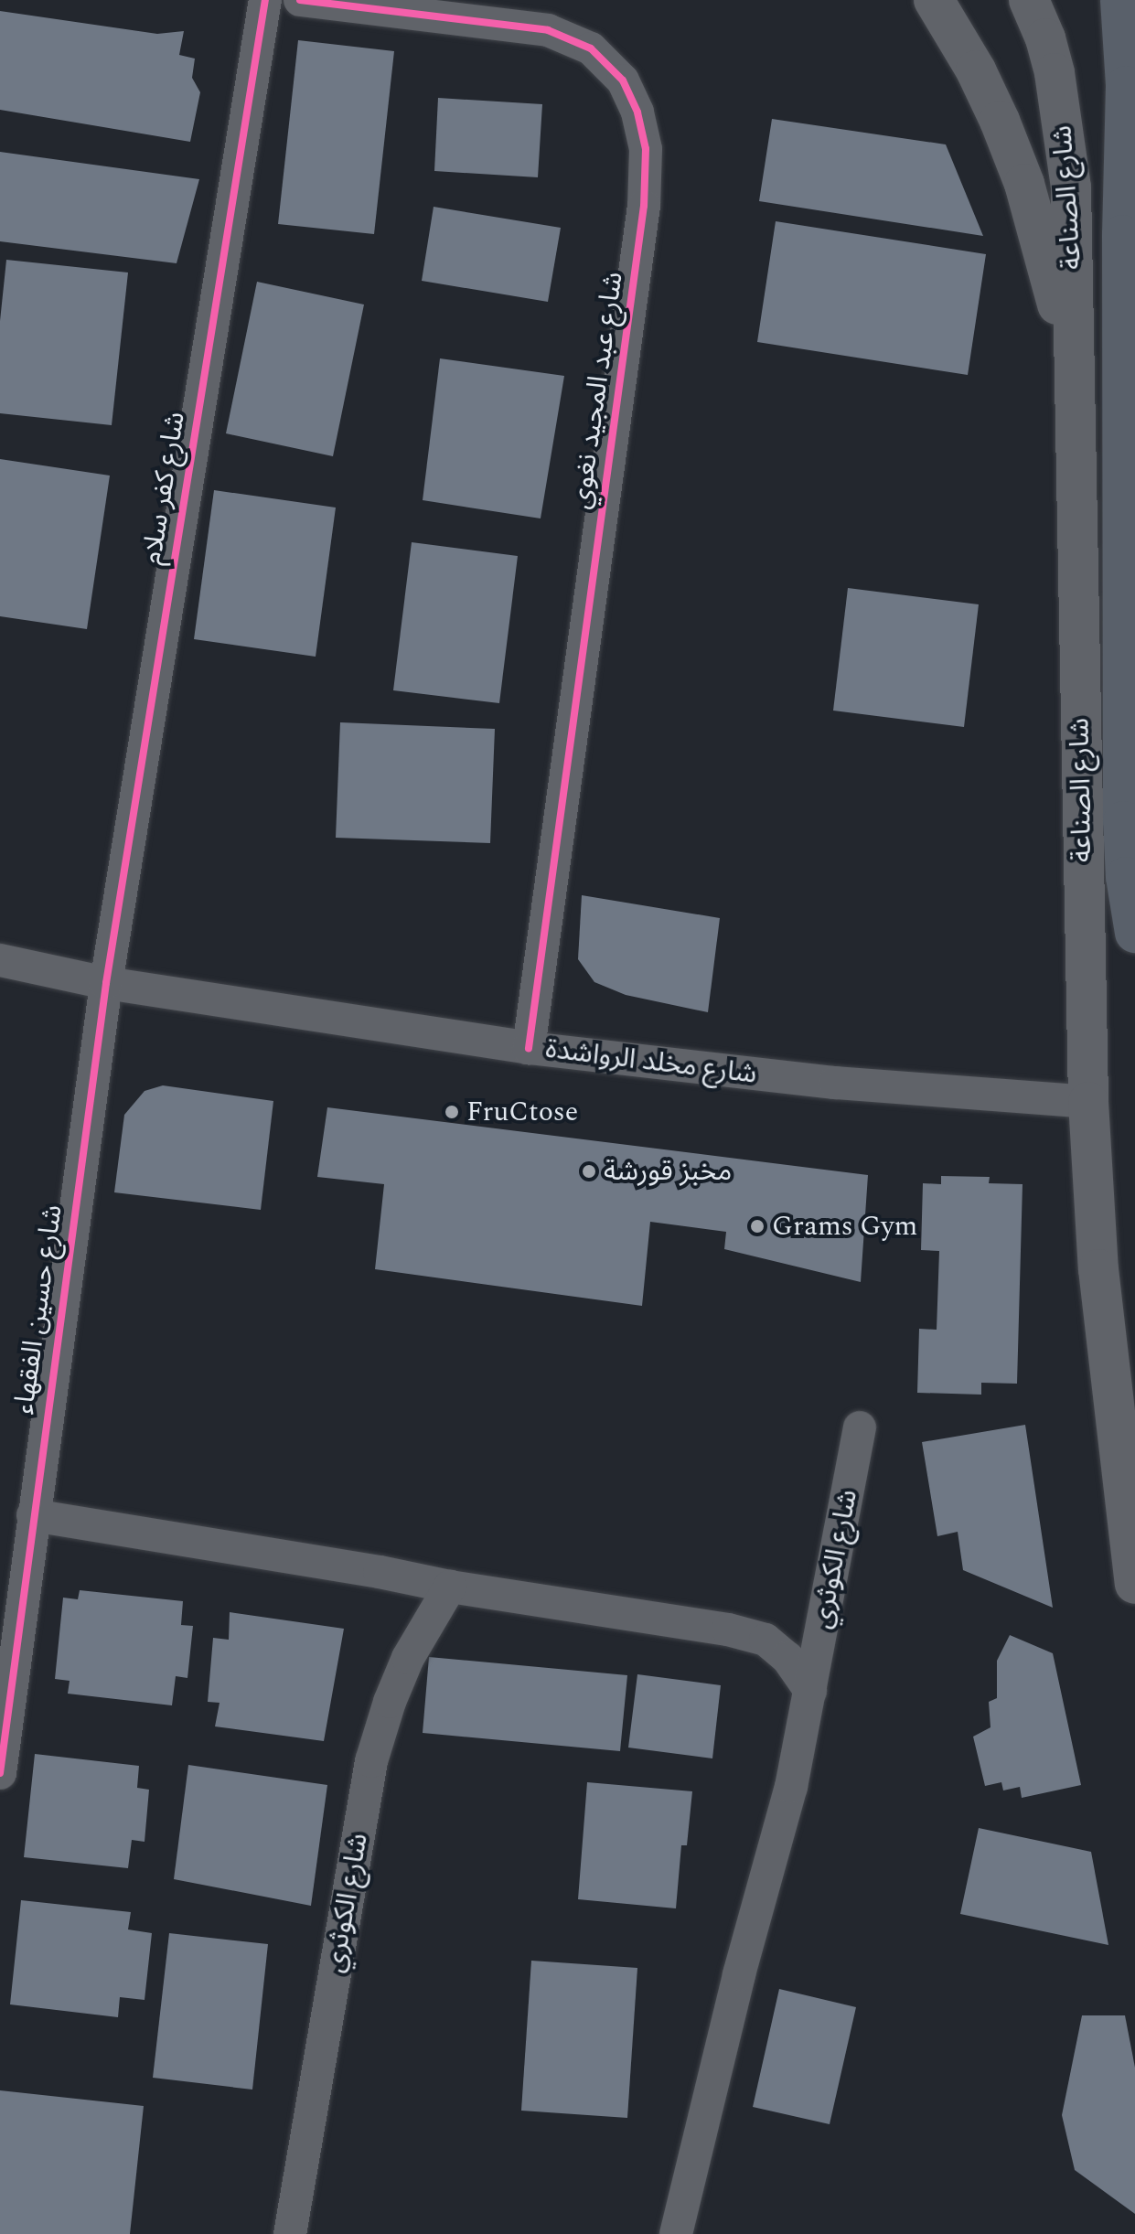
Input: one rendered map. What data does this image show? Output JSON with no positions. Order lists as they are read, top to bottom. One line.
{"streets":{"main road":["شارع الصناعة"],"street":["شارع عبد المجيد نغوي","شارع كفر سلام","شارع مخلد الرواشدة","شارع حسين الفقهاء","شارع الكوثري"]},"crossings":[["شارع الصناعة","شارع مخلد الرواشدة"],["شارع عبد المجيد نغوي","شارع مخلد الرواشدة"],["شارع كفر سلام","شارع مخلد الرواشدة"],["شارع كفر سلام","شارع حسين الفقهاء"],["شارع مخلد الرواشدة","شارع حسين الفقهاء"],["شارع حسين الفقهاء","شارع الكوثري"]],"places":["FruCtose","مخبز قورشة","Grams Gym"]}
